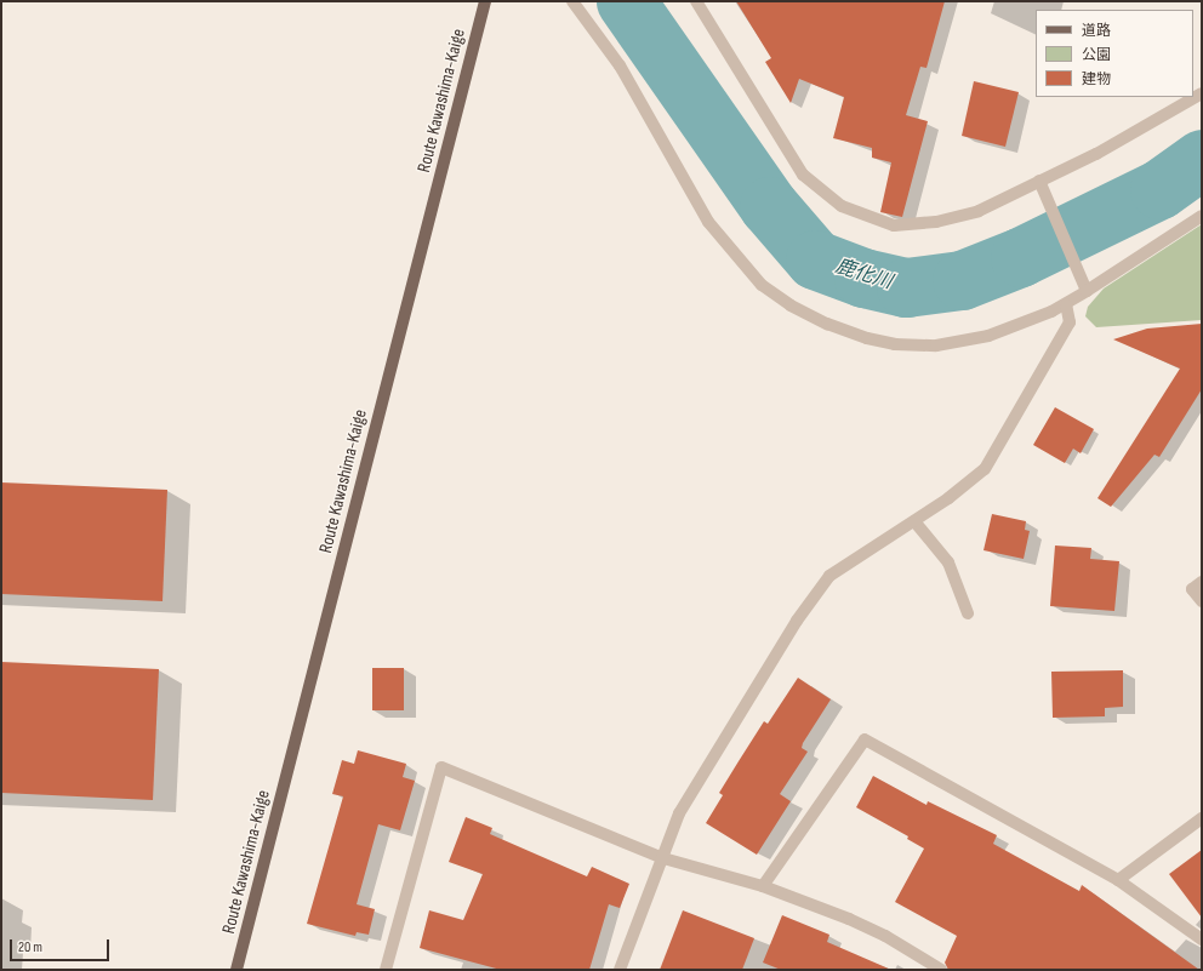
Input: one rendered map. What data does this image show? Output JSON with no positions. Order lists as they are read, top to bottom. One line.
{"streets":{"main road":["Route Kawashima-Kaige"]},"water":["鹿化川"],"legend":["道路","公園","建物"],"scale_bar":"20 m"}
